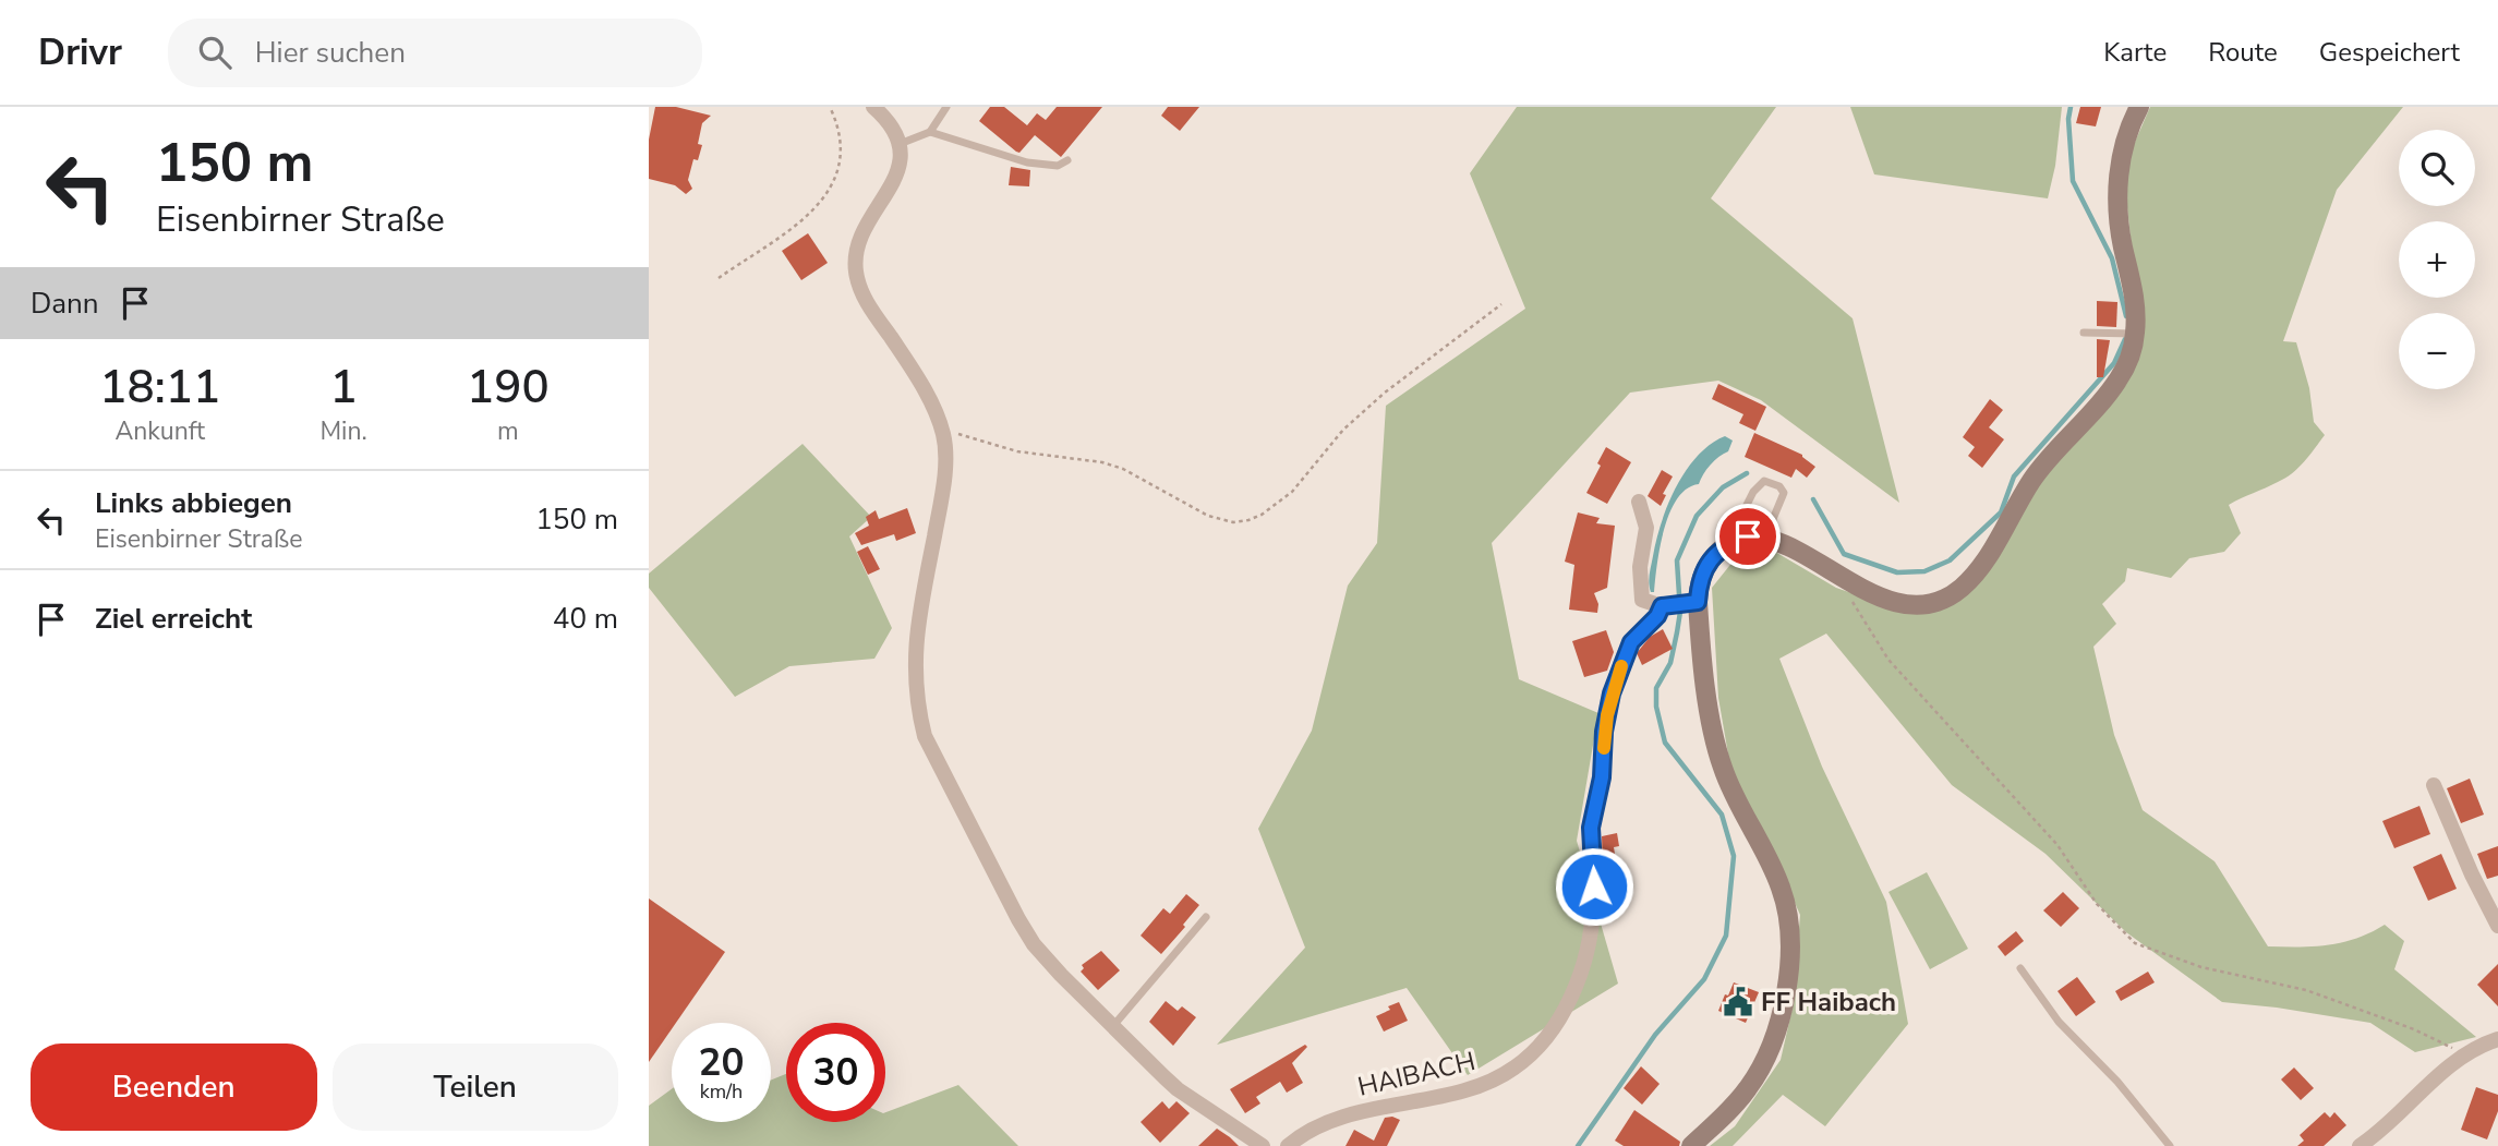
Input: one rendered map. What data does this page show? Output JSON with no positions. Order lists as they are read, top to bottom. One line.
{"streets":{"street":["HAIBACH"]},"places":{"public building":["FF Haibach"]},"page":{"header":"Drivr","search":"Hier suchen","nav":["Karte","Route","Gespeichert"],"turn":["150 m","Eisenbirner Straße"],"map_buttons":["+","−"],"then":"Dann","eta":["18:11","Ankunft","1","Min.","190","m"],"list":[{"name":"Links abbiegen","note":"Eisenbirner Straße","value":"150 m"},{"name":"Ziel erreicht","value":"40 m"}],"speed":"20 km/h","limit":"30","buttons":["Beenden","Teilen"]}}
